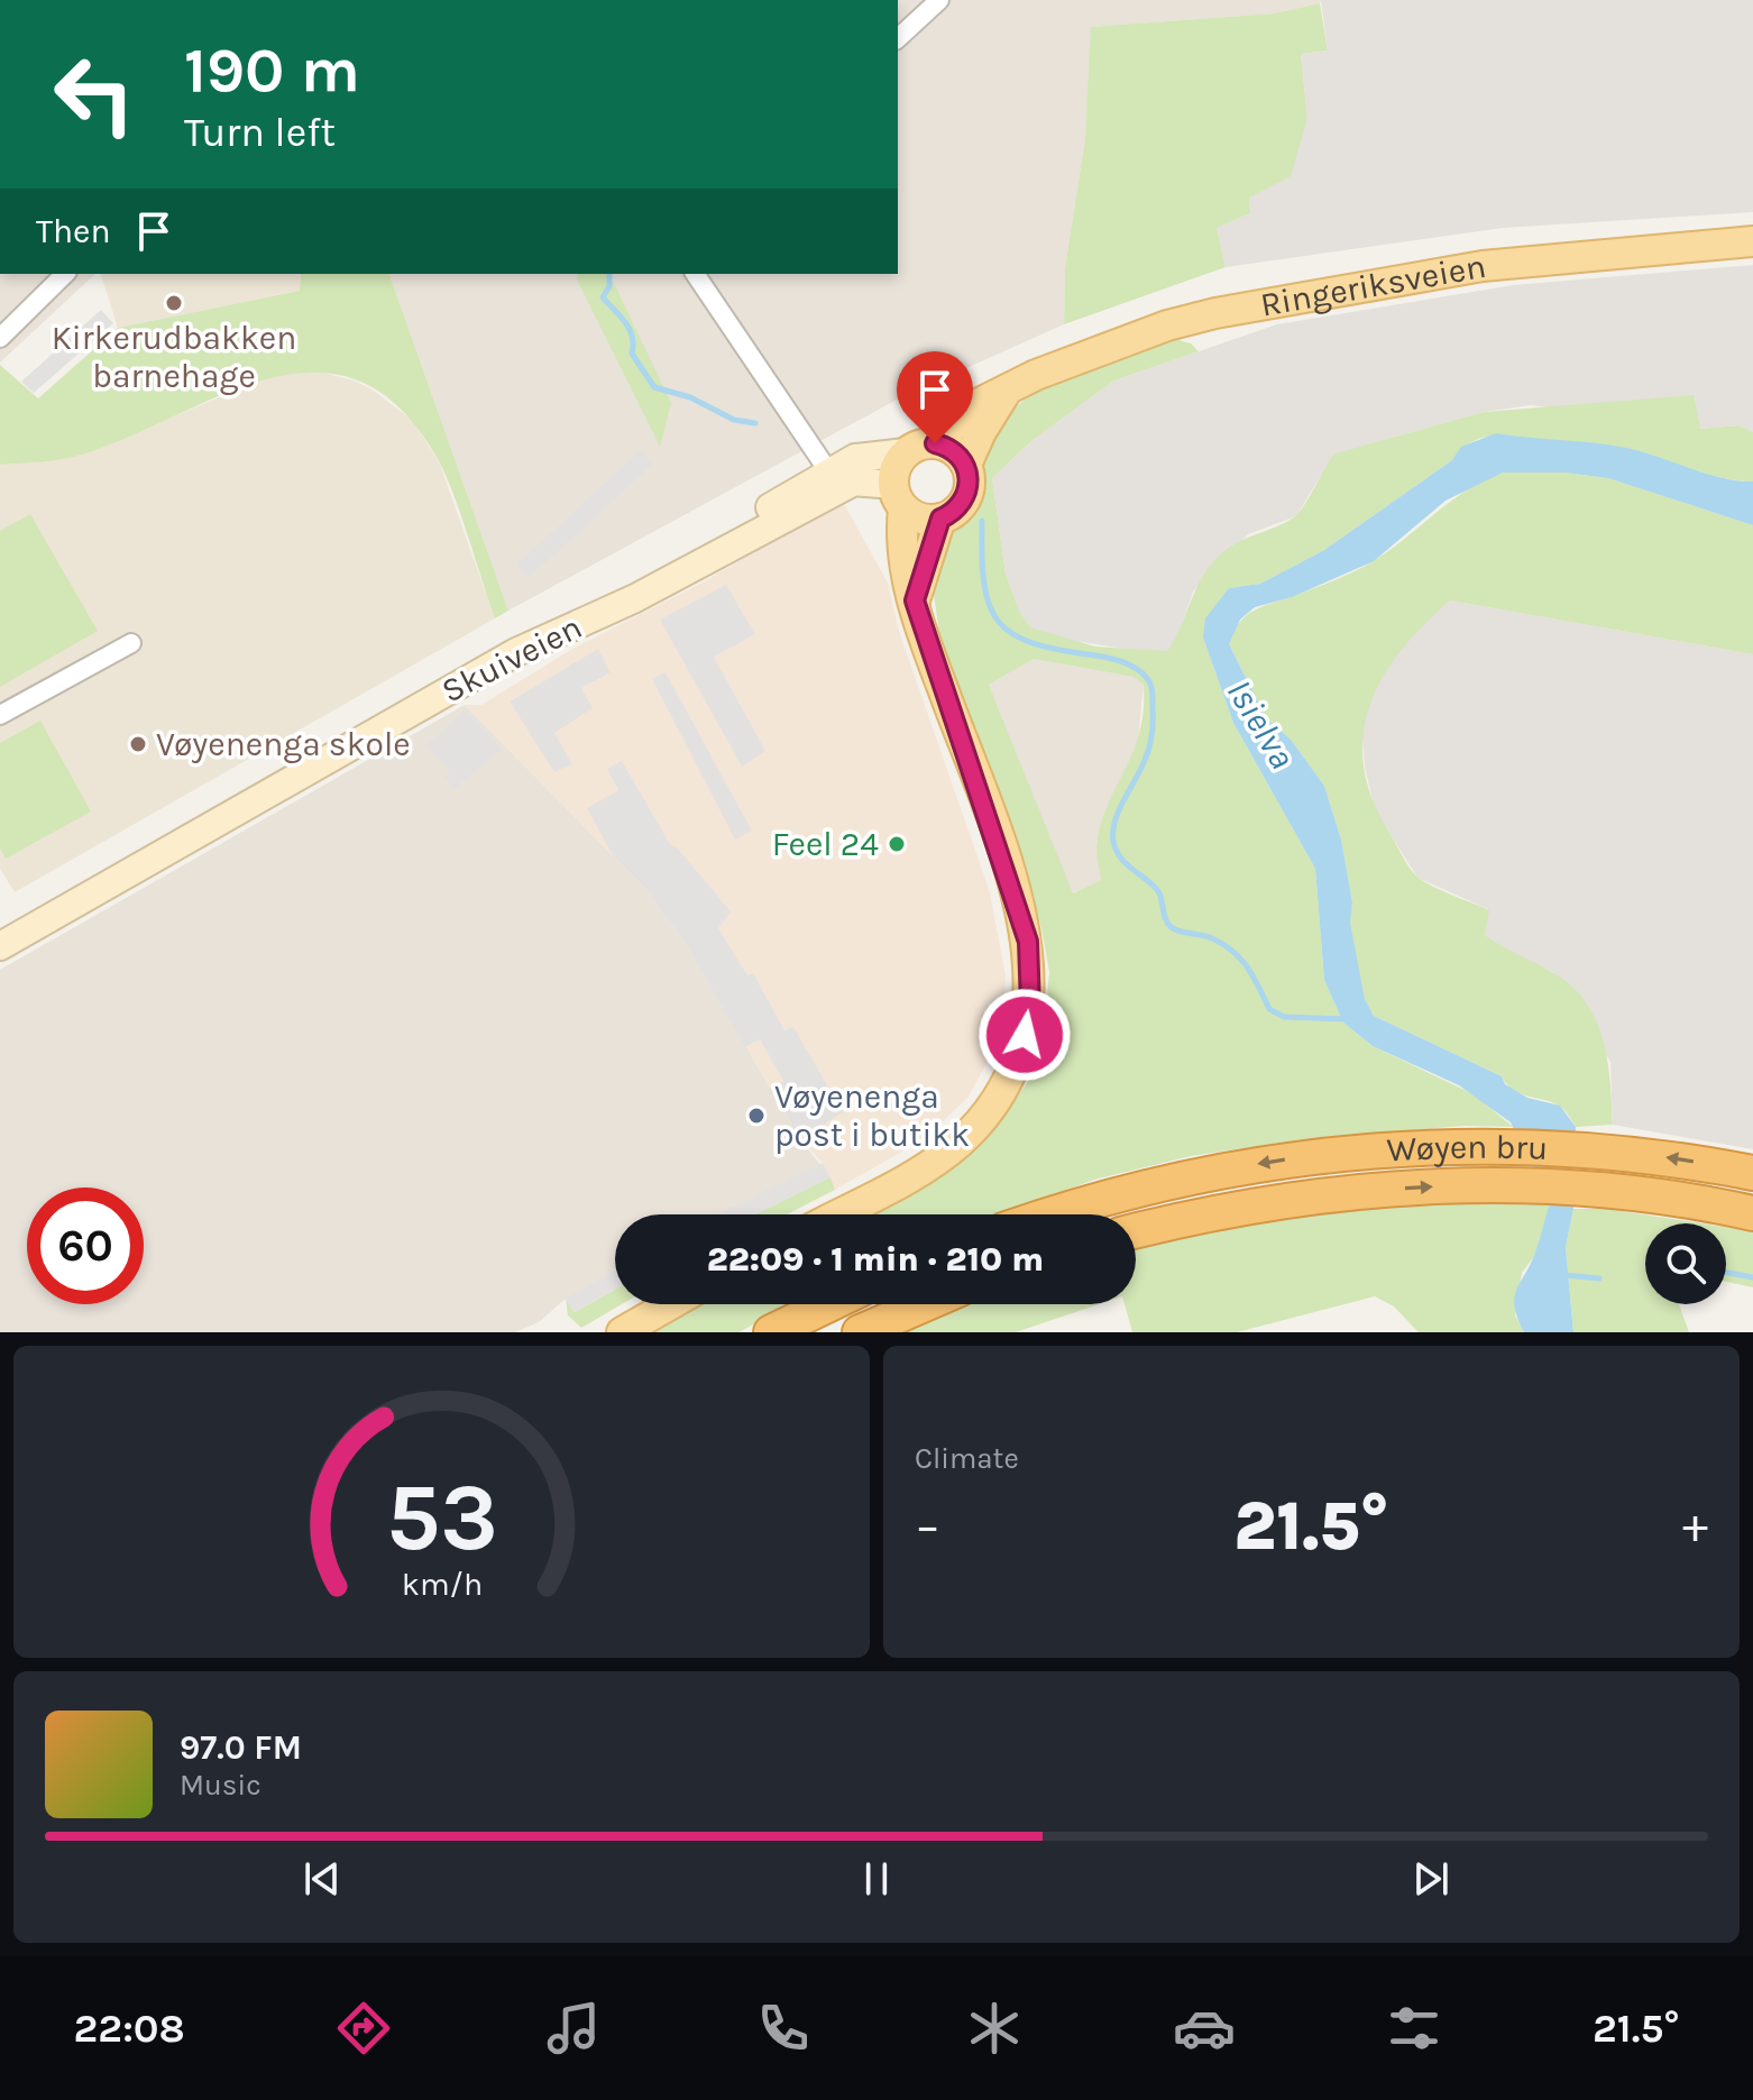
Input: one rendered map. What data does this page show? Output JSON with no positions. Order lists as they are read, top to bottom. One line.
{"streets":{"highway":["Wøyen bru"],"main road":["Ringeriksveien","Skuiveien"]},"crossings":[["Ringeriksveien","Skuiveien"]],"water":["Isielva"],"places":["Kirkerudbakken barnehage","Vøyenenga skole","Feel 24","Vøyenenga post i butikk"],"page":{"turn":["190 m","Turn left"],"then":"Then","limit":"60","trip":"22:09 · 1 min · 210 m","tile":"Climate","heat":["−","21.5°","+"],"song":["97.0 FM","Music"],"tabs":["22:08","21.5°"],"gauge":["53","km/h"]}}
